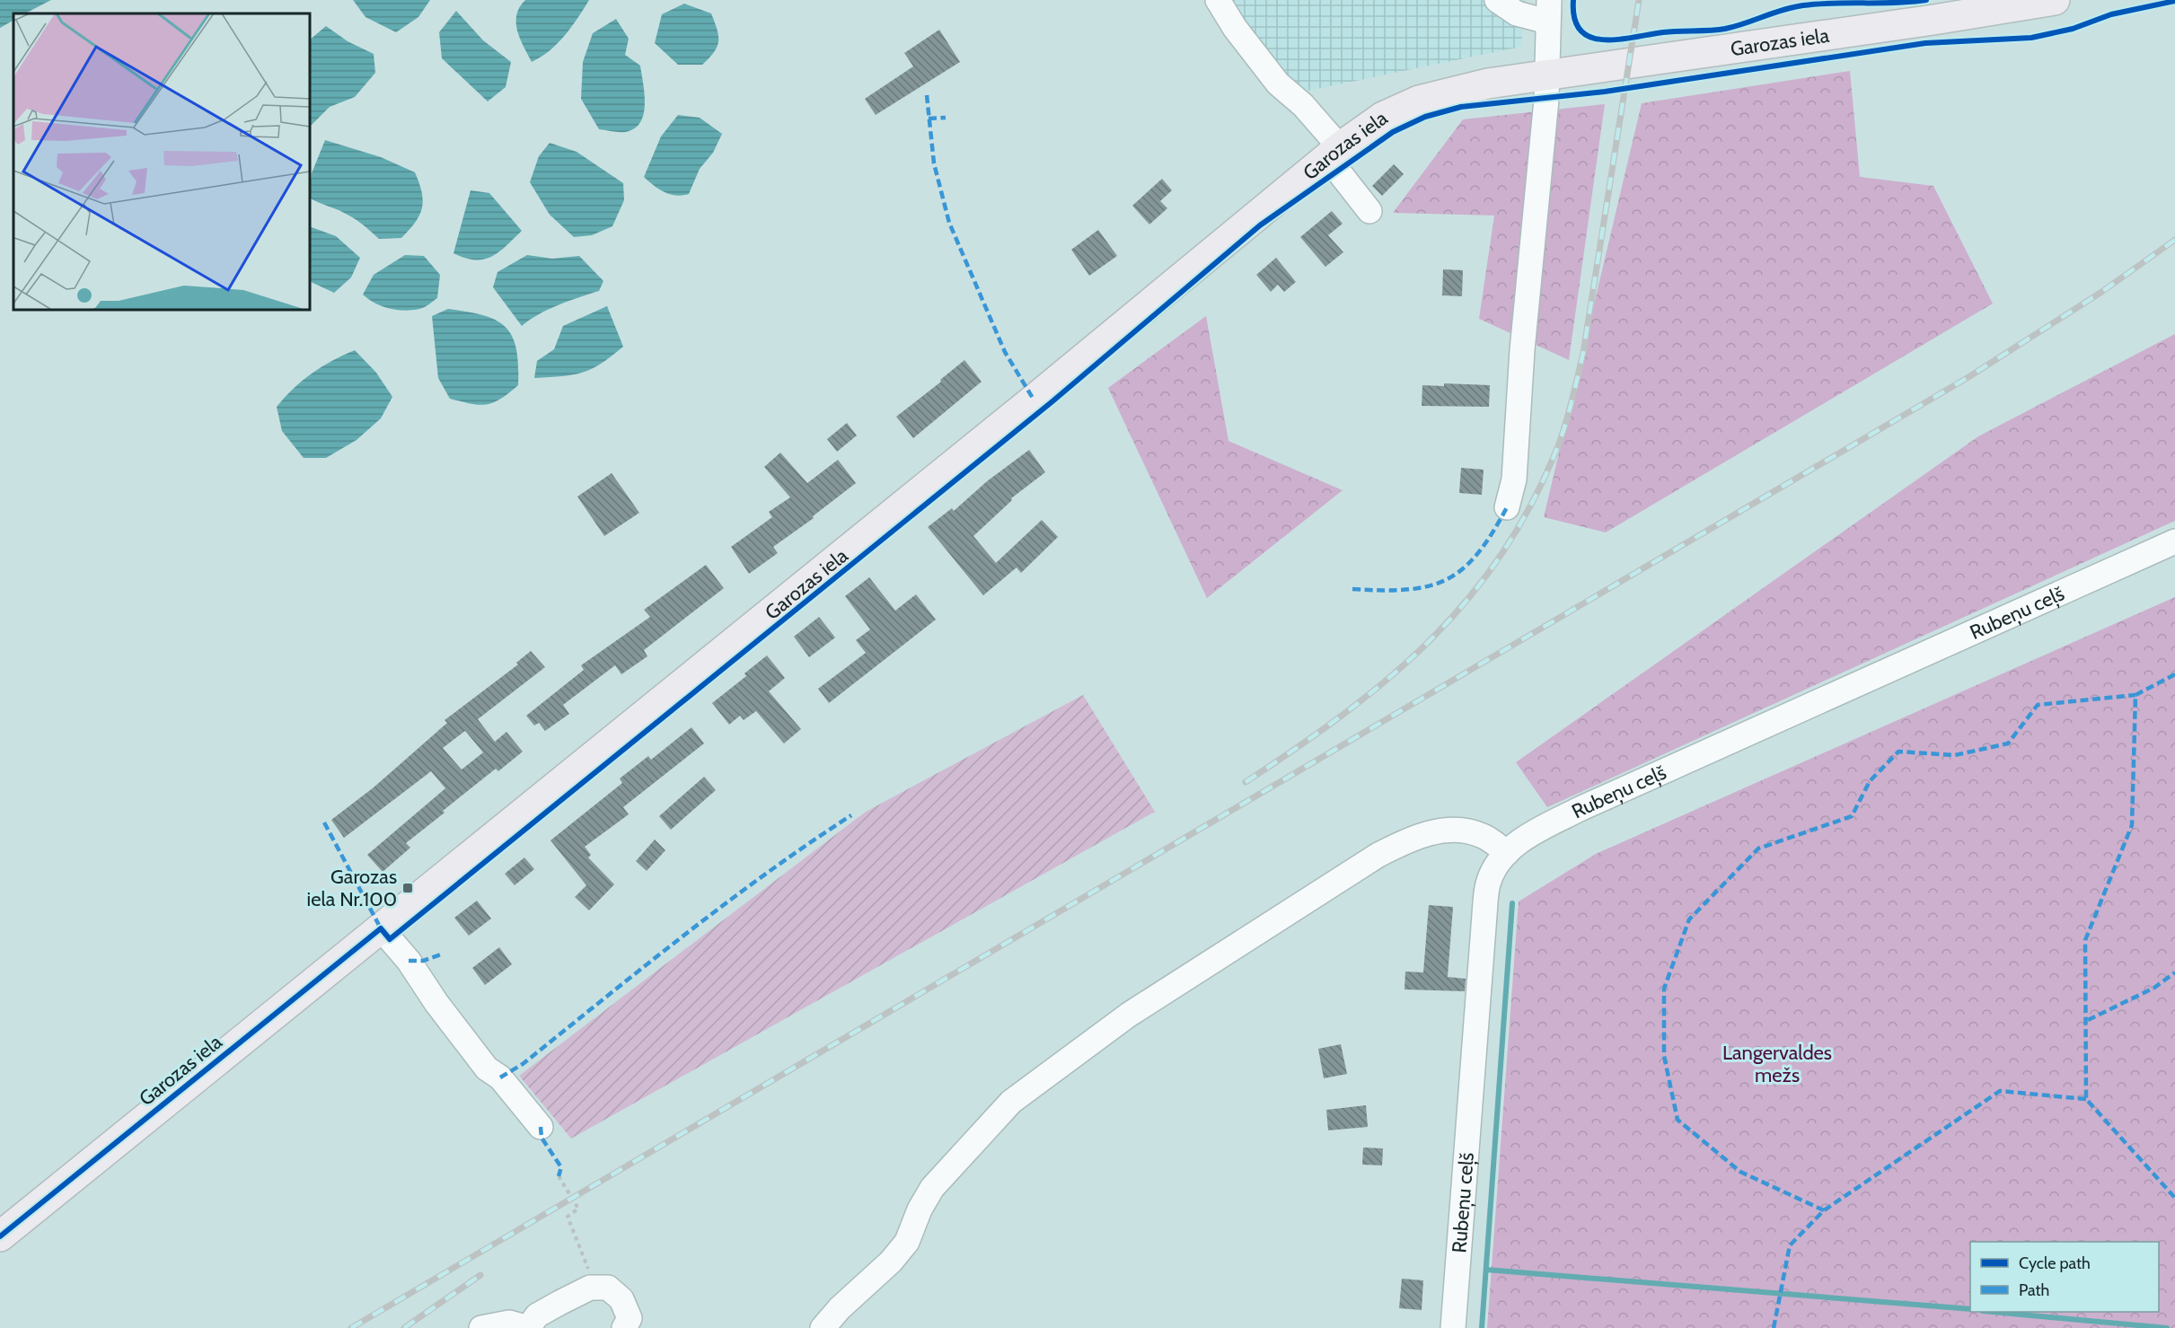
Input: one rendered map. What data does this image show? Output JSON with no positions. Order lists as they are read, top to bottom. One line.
{"streets":{"main road":["Garozas iela"],"street":["Rubeņu ceļš"]},"parks":["Langervaldes mežs"],"places":{"transit":["Garozas iela Nr.100"]},"legend":["Cycle path","Path"]}
